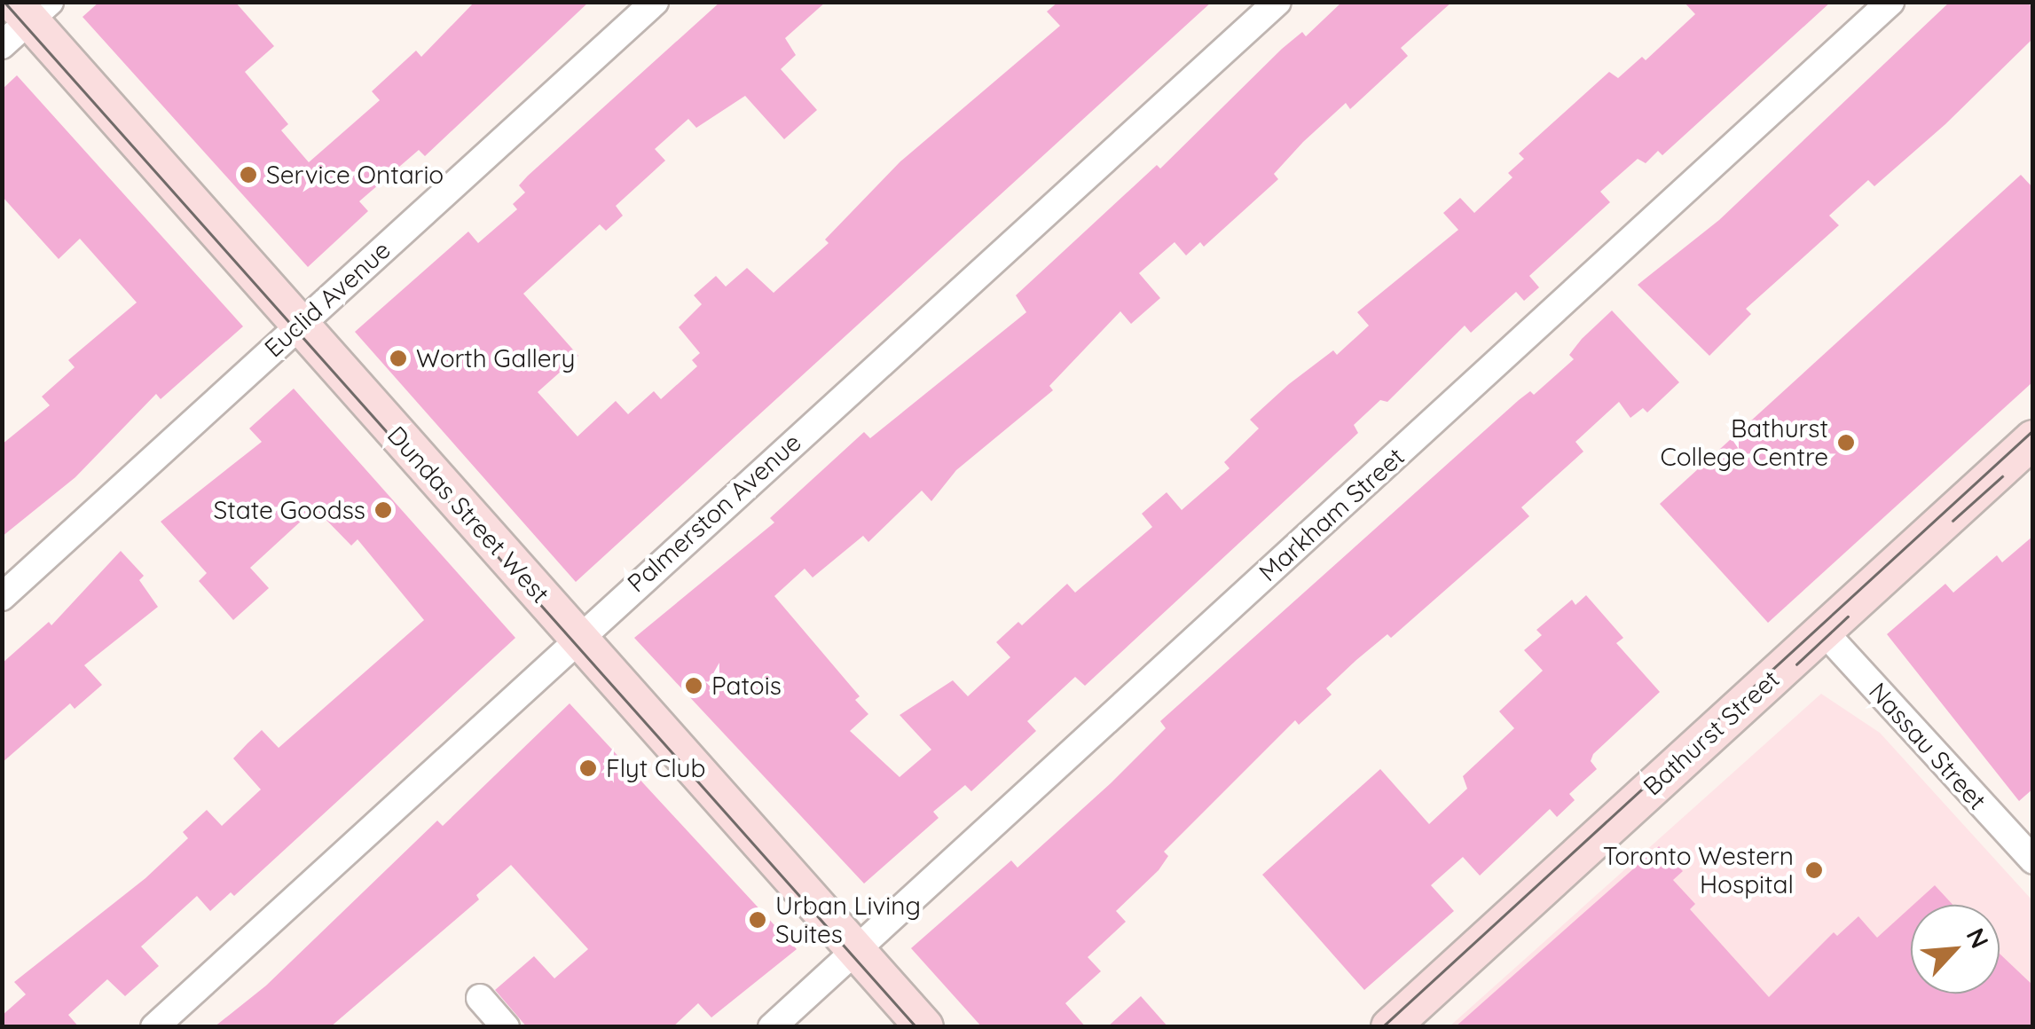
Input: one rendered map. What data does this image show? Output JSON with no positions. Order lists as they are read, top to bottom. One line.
{"streets":{"main road":["Dundas Street West","Bathurst Street"],"street":["Euclid Avenue","Palmerston Avenue","Markham Street","Nassau Street"]},"crossings":[["Euclid Avenue","Dundas Street West"],["Palmerston Avenue","Dundas Street West"],["Dundas Street West","Markham Street"],["Bathurst Street","Nassau Street"]],"places":["Service Ontario","Worth Gallery","Bathurst College Centre","State Goodss","Patois","Flyt Club","Toronto Western Hospital","Urban Living Suites"],"north":"top right"}
